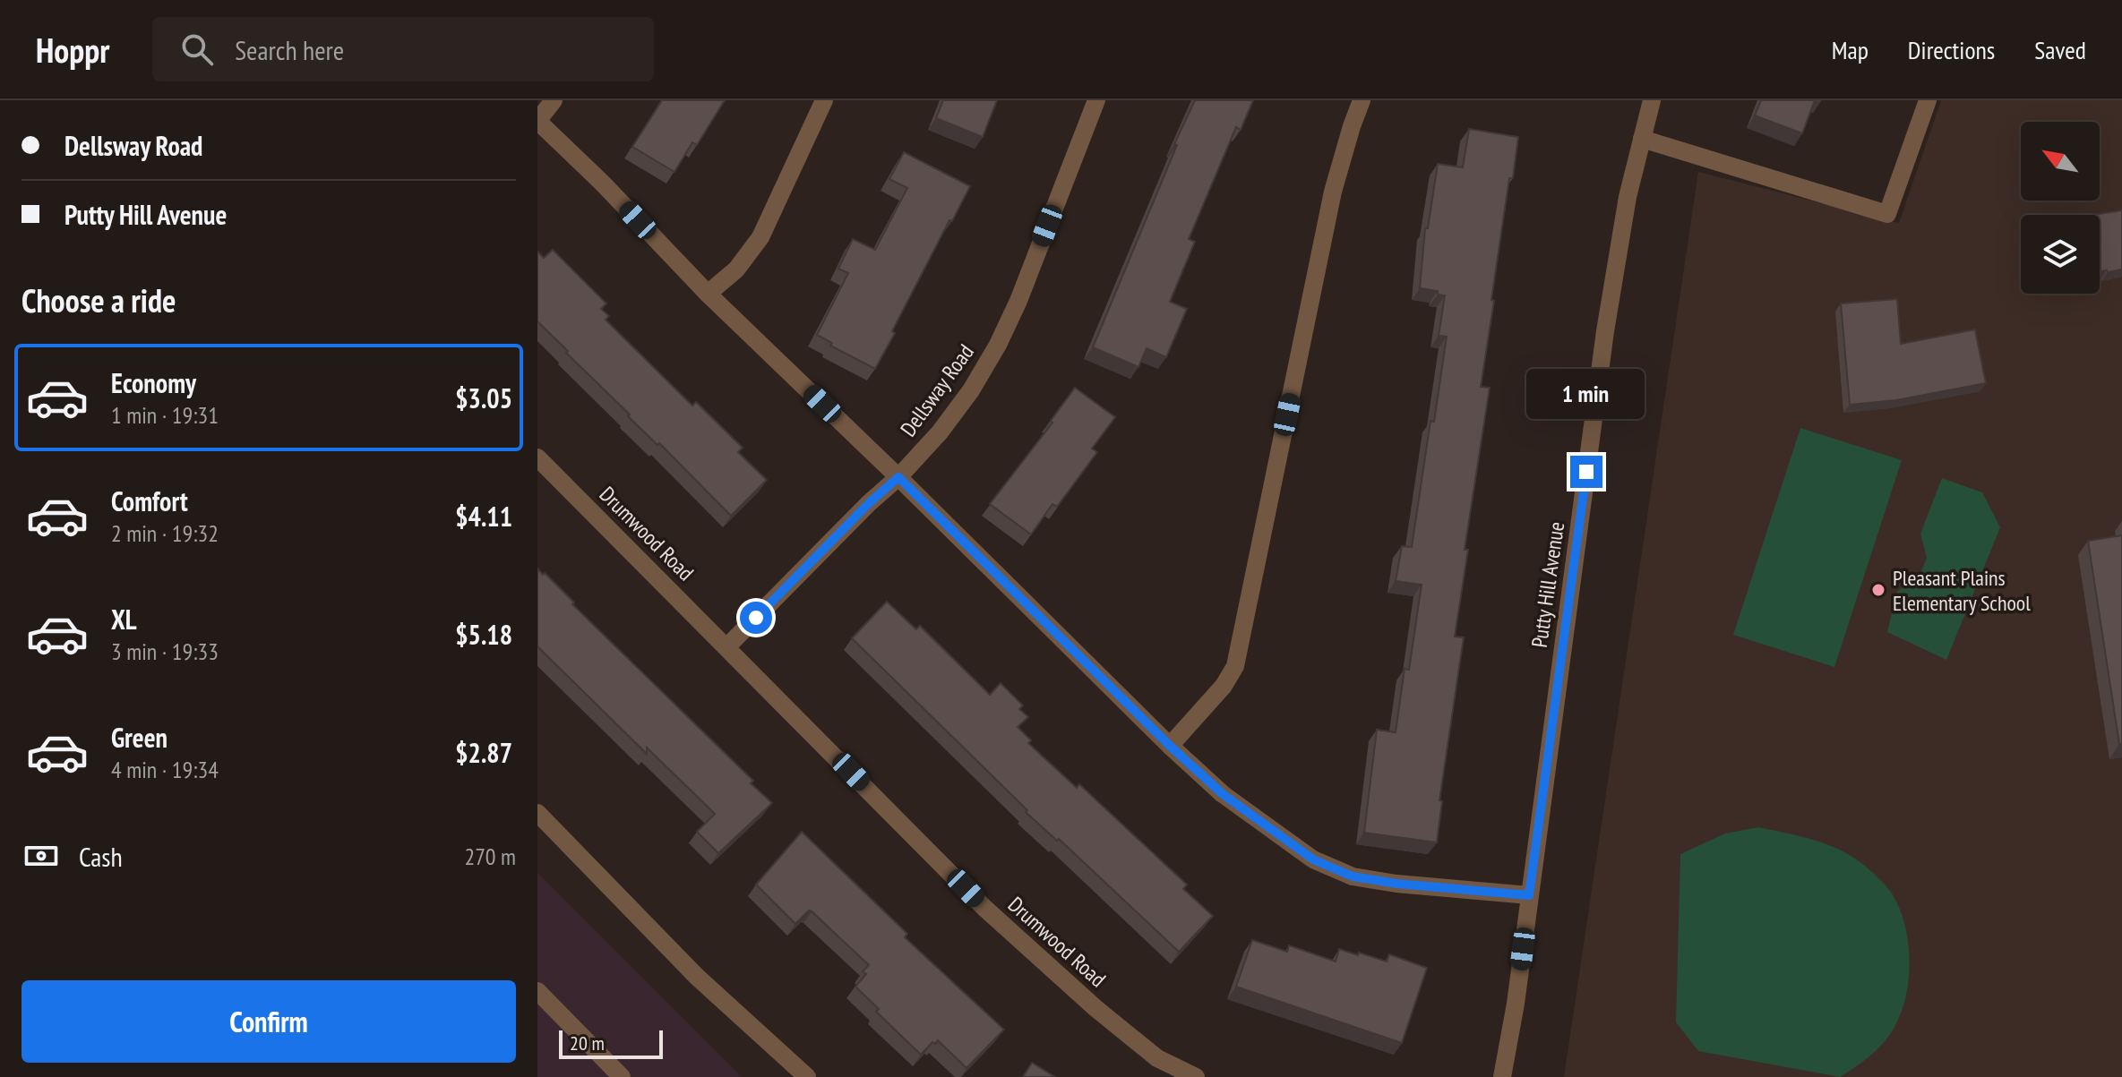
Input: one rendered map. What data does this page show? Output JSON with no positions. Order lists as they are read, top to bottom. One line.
{"streets":{"street":["Dellsway Road","Drumwood Road","Putty Hill Avenue"]},"crossings":[["Dellsway Road","Drumwood Road"]],"places":["Pleasant Plains Elementary School"],"scale_bar":"20 m","north":"top left","page":{"header":"Hoppr","search":"Search here","nav":["Map","Directions","Saved"],"banner":["Dellsway Road","Putty Hill Avenue"],"heading":"Choose a ride","list":[{"name":"Economy","note":"1 min · 19:31","value":"$3.05"},{"name":"Comfort","note":"2 min · 19:32","value":"$4.11"},{"name":"XL","note":"3 min · 19:33","value":"$5.18"},{"name":"Green","note":"4 min · 19:34","value":"$2.87"}],"bubble":"1 min","pay":["Cash","270 m"],"buttons":"Confirm","scale":"20 m"}}
